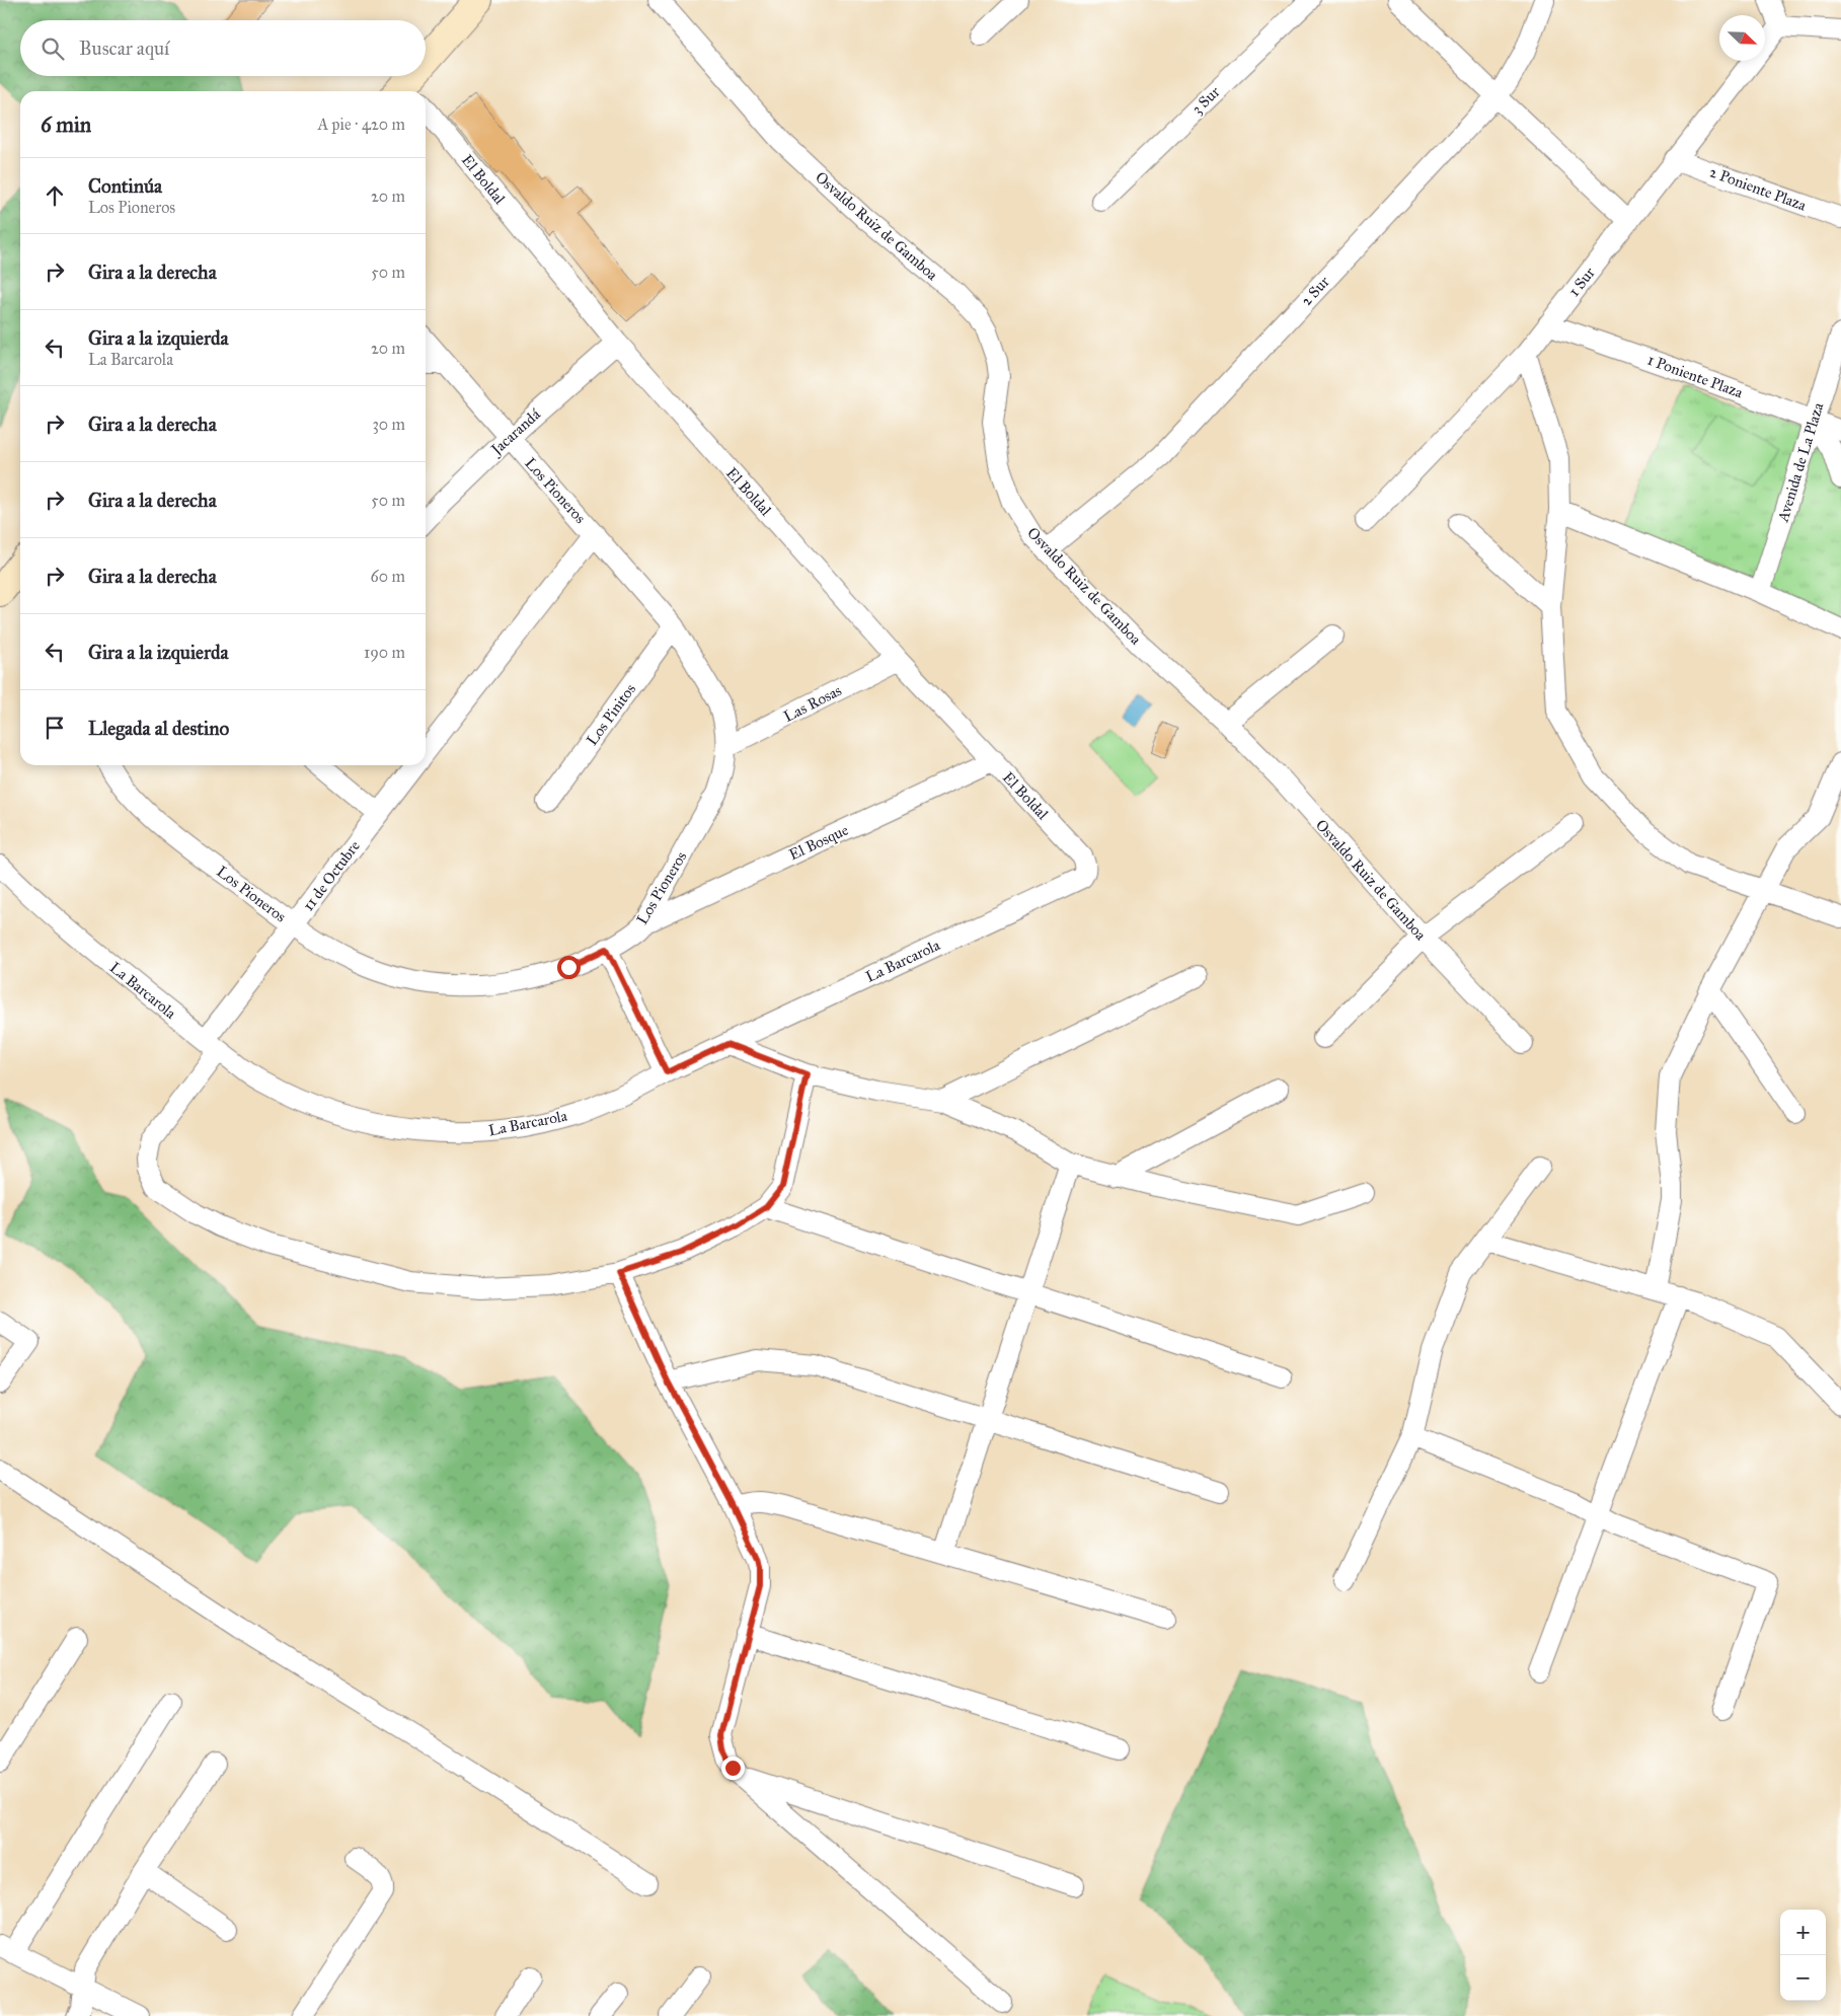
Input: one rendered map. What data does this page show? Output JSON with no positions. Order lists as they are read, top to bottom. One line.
{"streets":{"street":["3 Sur","El Boldal","2 Poniente Plaza","Osvaldo Ruiz de Gamboa","1 Sur","2 Sur","1 Poniente Plaza","Jacarandá","Avenida de La Plaza","Los Pioneros","Las Rosas","Los Pinitos","El Bosque","11 de Octubre","La Barcarola"]},"crossings":[["El Boldal","Jacarandá"],["El Boldal","Las Rosas"],["El Boldal","El Bosque"],["El Boldal","La Barcarola"],["2 Poniente Plaza","1 Sur"],["Osvaldo Ruiz de Gamboa","2 Sur"],["1 Sur","1 Poniente Plaza"],["1 Poniente Plaza","Avenida de La Plaza"],["Jacarandá","Los Pioneros"],["Los Pioneros","Las Rosas"],["Los Pioneros","Los Pinitos"],["Los Pioneros","El Bosque"],["Los Pioneros","11 de Octubre"],["11 de Octubre","La Barcarola"]],"north":"bottom right","page":{"search":"Buscar aquí","heading":["6 min","A pie · 420 m"],"list":[["Continúa","Los Pioneros","20 m"],["Gira a la derecha","50 m"],["Gira a la izquierda","La Barcarola","20 m"],["Gira a la derecha","30 m"],["Gira a la derecha","50 m"],["Gira a la derecha","60 m"],["Gira a la izquierda","190 m"],"Llegada al destino"],"map_buttons":["+","−"]}}
